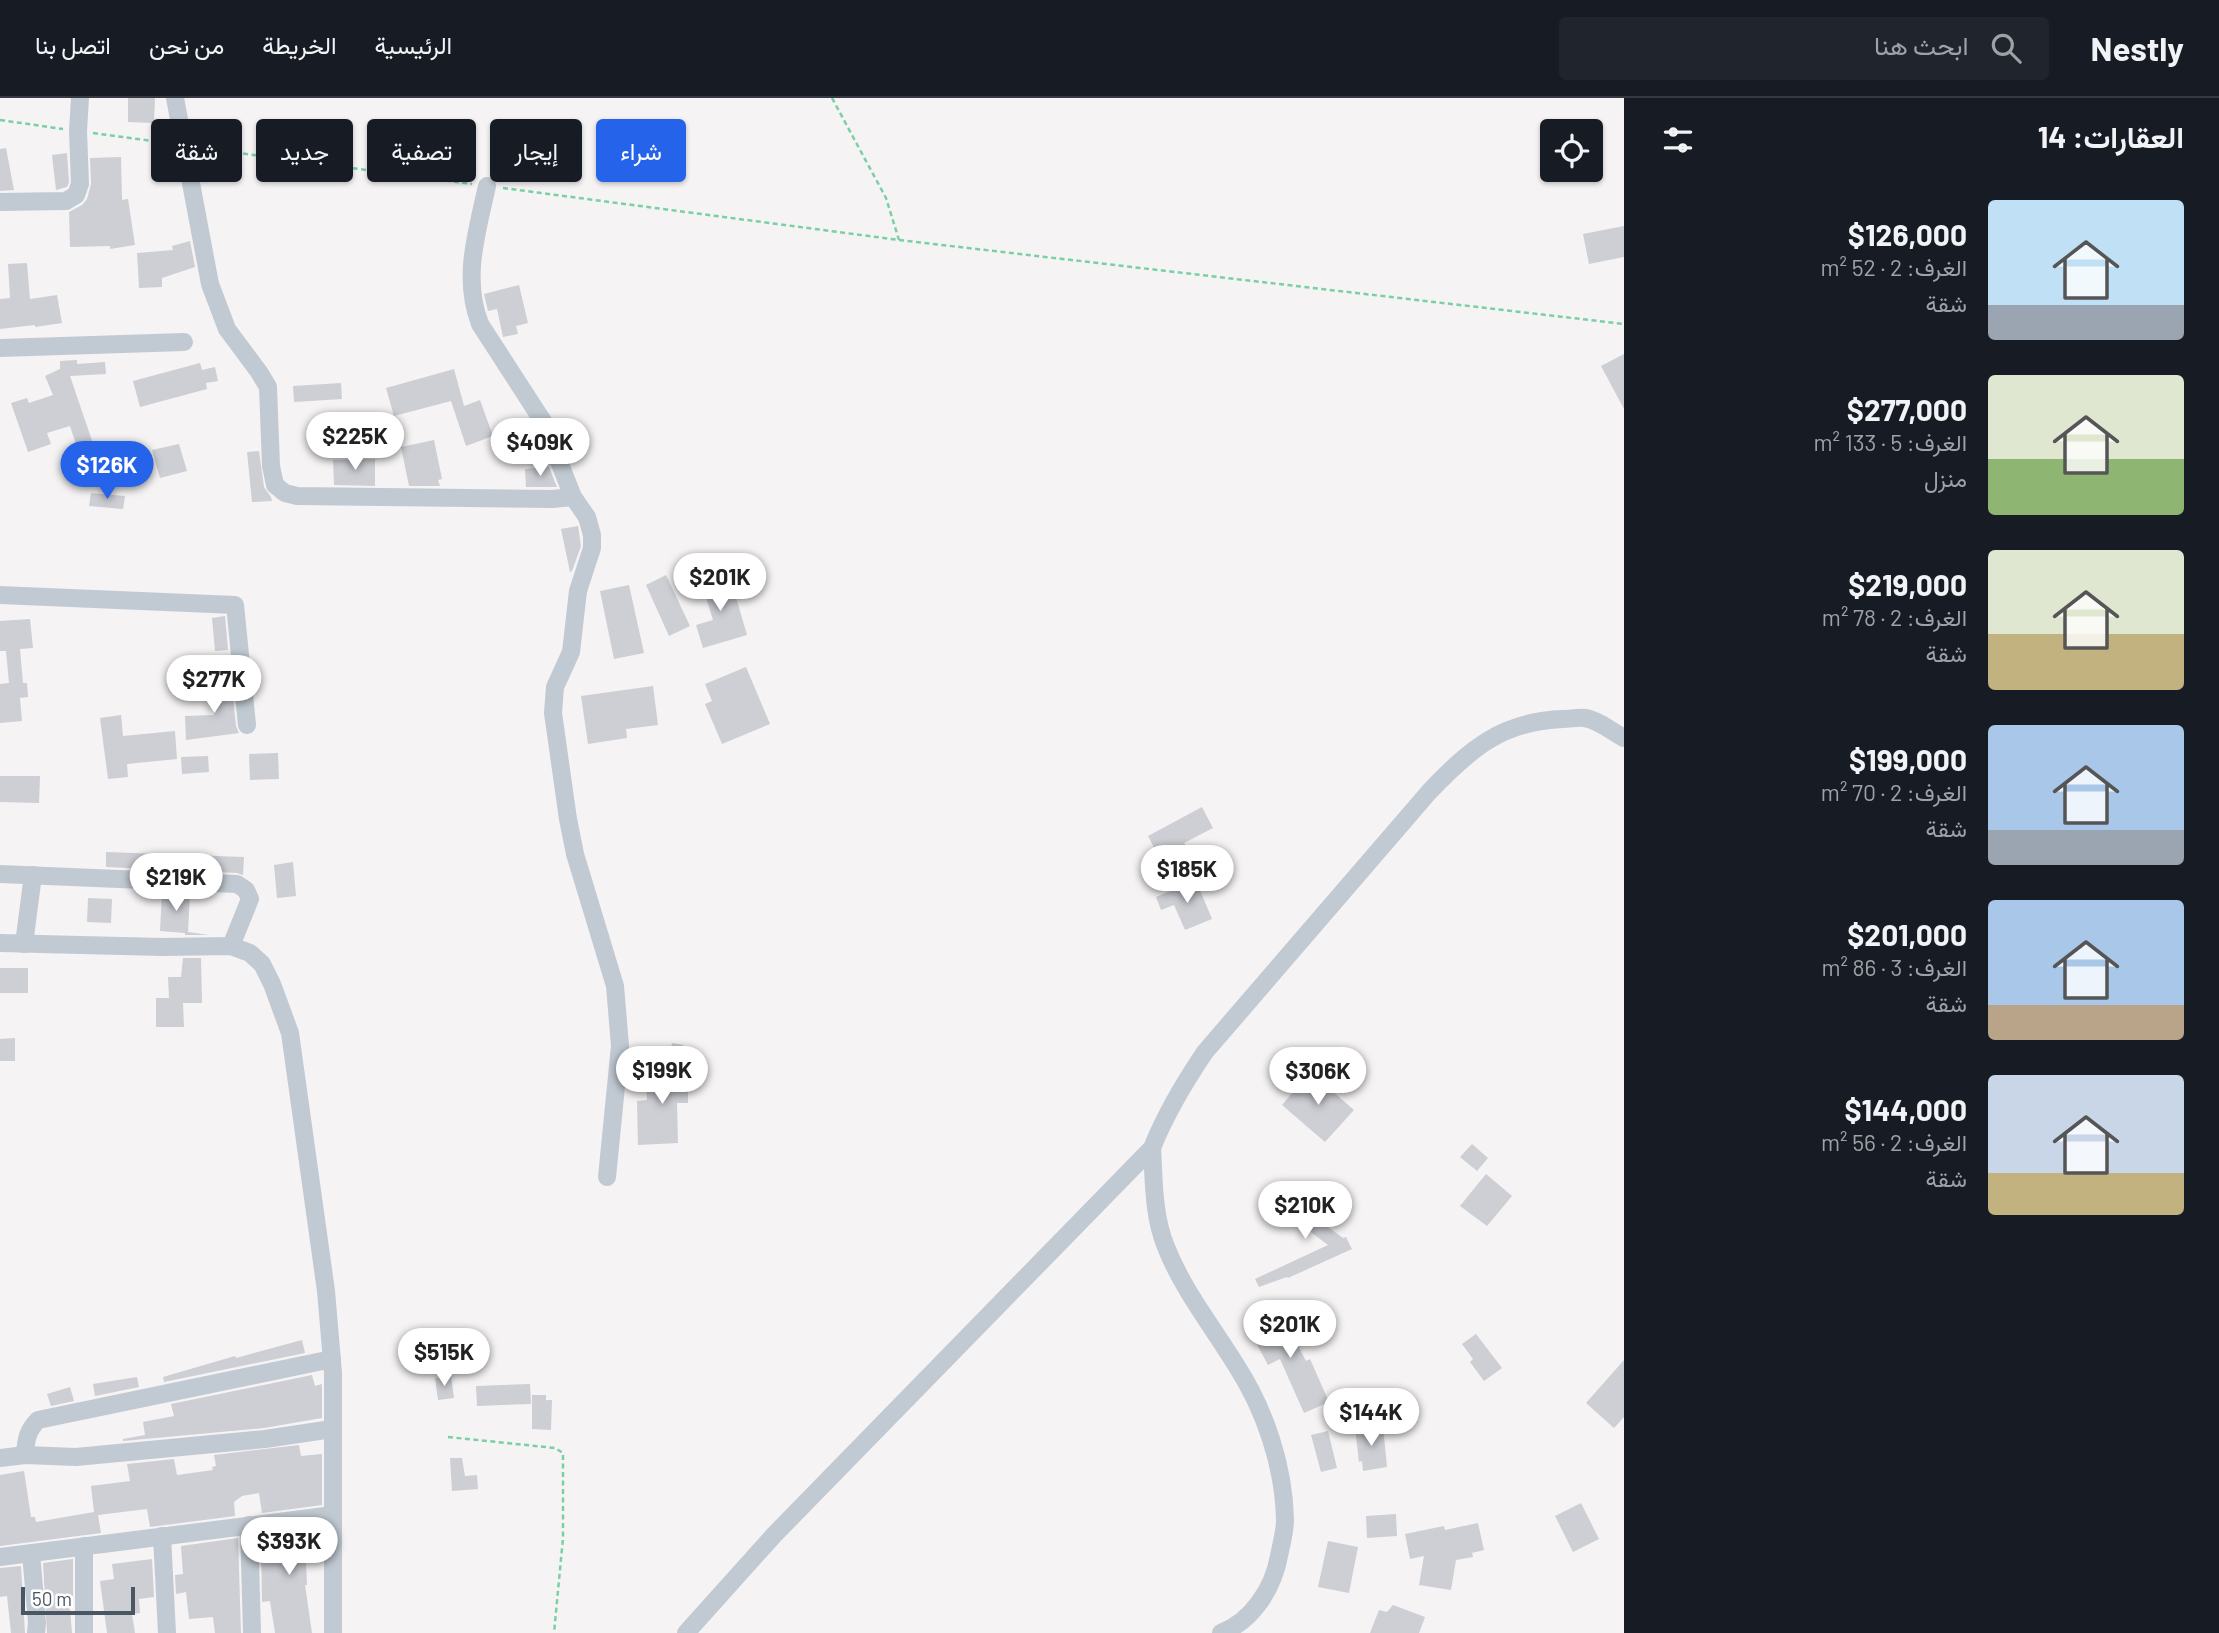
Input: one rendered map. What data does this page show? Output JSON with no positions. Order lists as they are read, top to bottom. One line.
{"scale_bar":"50 m","page":{"header":"Nestly","search":"ابحث هنا","nav":["الرئيسية","الخريطة","من نحن","اتصل بنا"],"heading":"العقارات: 14","chip":["شراء","إيجار","تصفية","جديد","شقة"],"list":[{"name":"$126,000","note":"الغرف: 2 · 52 m² · شقة"},{"name":"$277,000","note":"الغرف: 5 · 133 m² · منزل"},{"name":"$219,000","note":"الغرف: 2 · 78 m² · شقة"},{"name":"$199,000","note":"الغرف: 2 · 70 m² · شقة"},{"name":"$201,000","note":"الغرف: 3 · 86 m² · شقة"},{"name":"$144,000","note":"الغرف: 2 · 56 m² · شقة"}],"price":["$225K","$409K","$126K","$201K","$277K","$185K","$219K","$199K","$306K","$210K","$201K","$515K","$144K","$393K"],"scale":"50 m"}}
